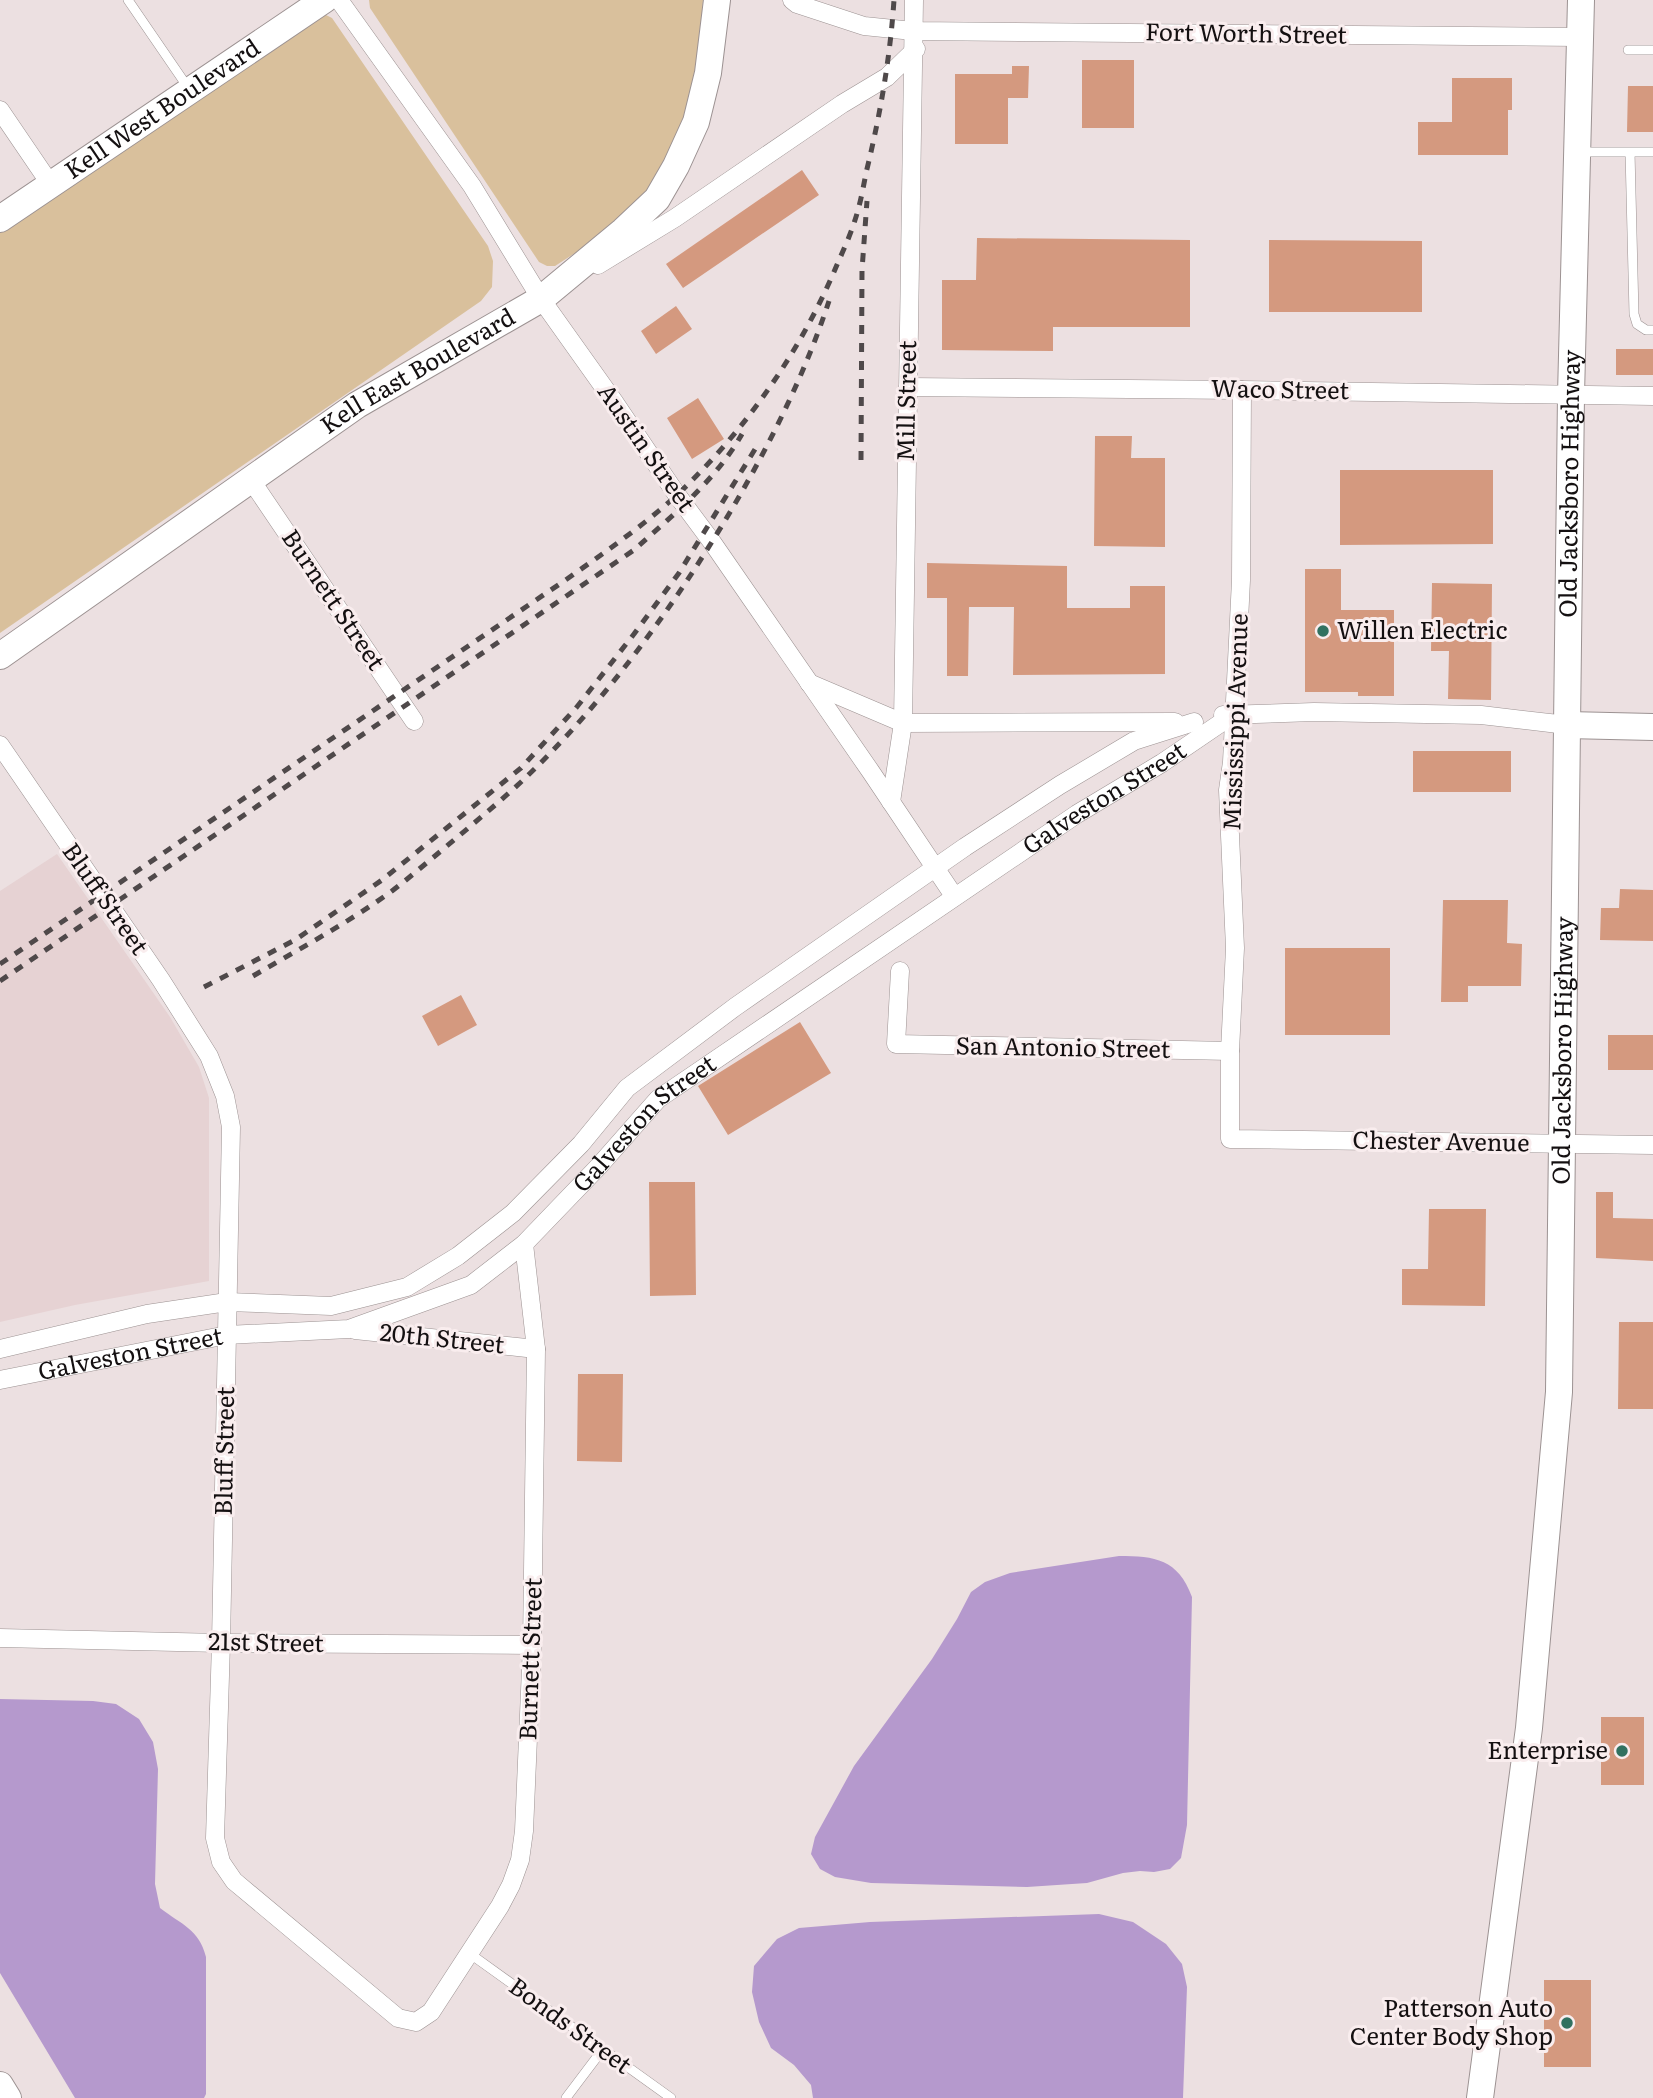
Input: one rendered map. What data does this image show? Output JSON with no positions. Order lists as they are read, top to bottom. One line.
{"streets":{"main road":["Kell West Boulevard","Kell East Boulevard","Old Jacksboro Highway","Galveston Street"],"street":["Fort Worth Street","Waco Street","Mill Street","Austin Street","Burnett Street","Mississippi Avenue","Bluff Street","San Antonio Street","Chester Avenue","20th Street","21st Street"],"lane":["Bonds Street"]},"crossings":[["Fort Worth Street","Mill Street"],["Fort Worth Street","Old Jacksboro Highway"],["Kell East Boulevard","Austin Street"],["Kell East Boulevard","Burnett Street"],["Waco Street","Mill Street"],["Waco Street","Old Jacksboro Highway"],["Waco Street","Mississippi Avenue"],["Mill Street","Austin Street"],["Mill Street","Galveston Street"],["Austin Street","Galveston Street"],["Old Jacksboro Highway","Galveston Street"],["Old Jacksboro Highway","Chester Avenue"],["Burnett Street","Galveston Street"],["Burnett Street","Bluff Street"],["Burnett Street","20th Street"],["Burnett Street","21st Street"],["Burnett Street","Bonds Street"],["Mississippi Avenue","Galveston Street"],["Mississippi Avenue","San Antonio Street"],["Mississippi Avenue","Chester Avenue"],["Galveston Street","Bluff Street"],["Galveston Street","20th Street"],["Bluff Street","21st Street"]],"places":["Willen Electric","Enterprise","Patterson Auto Center Body Shop"]}
